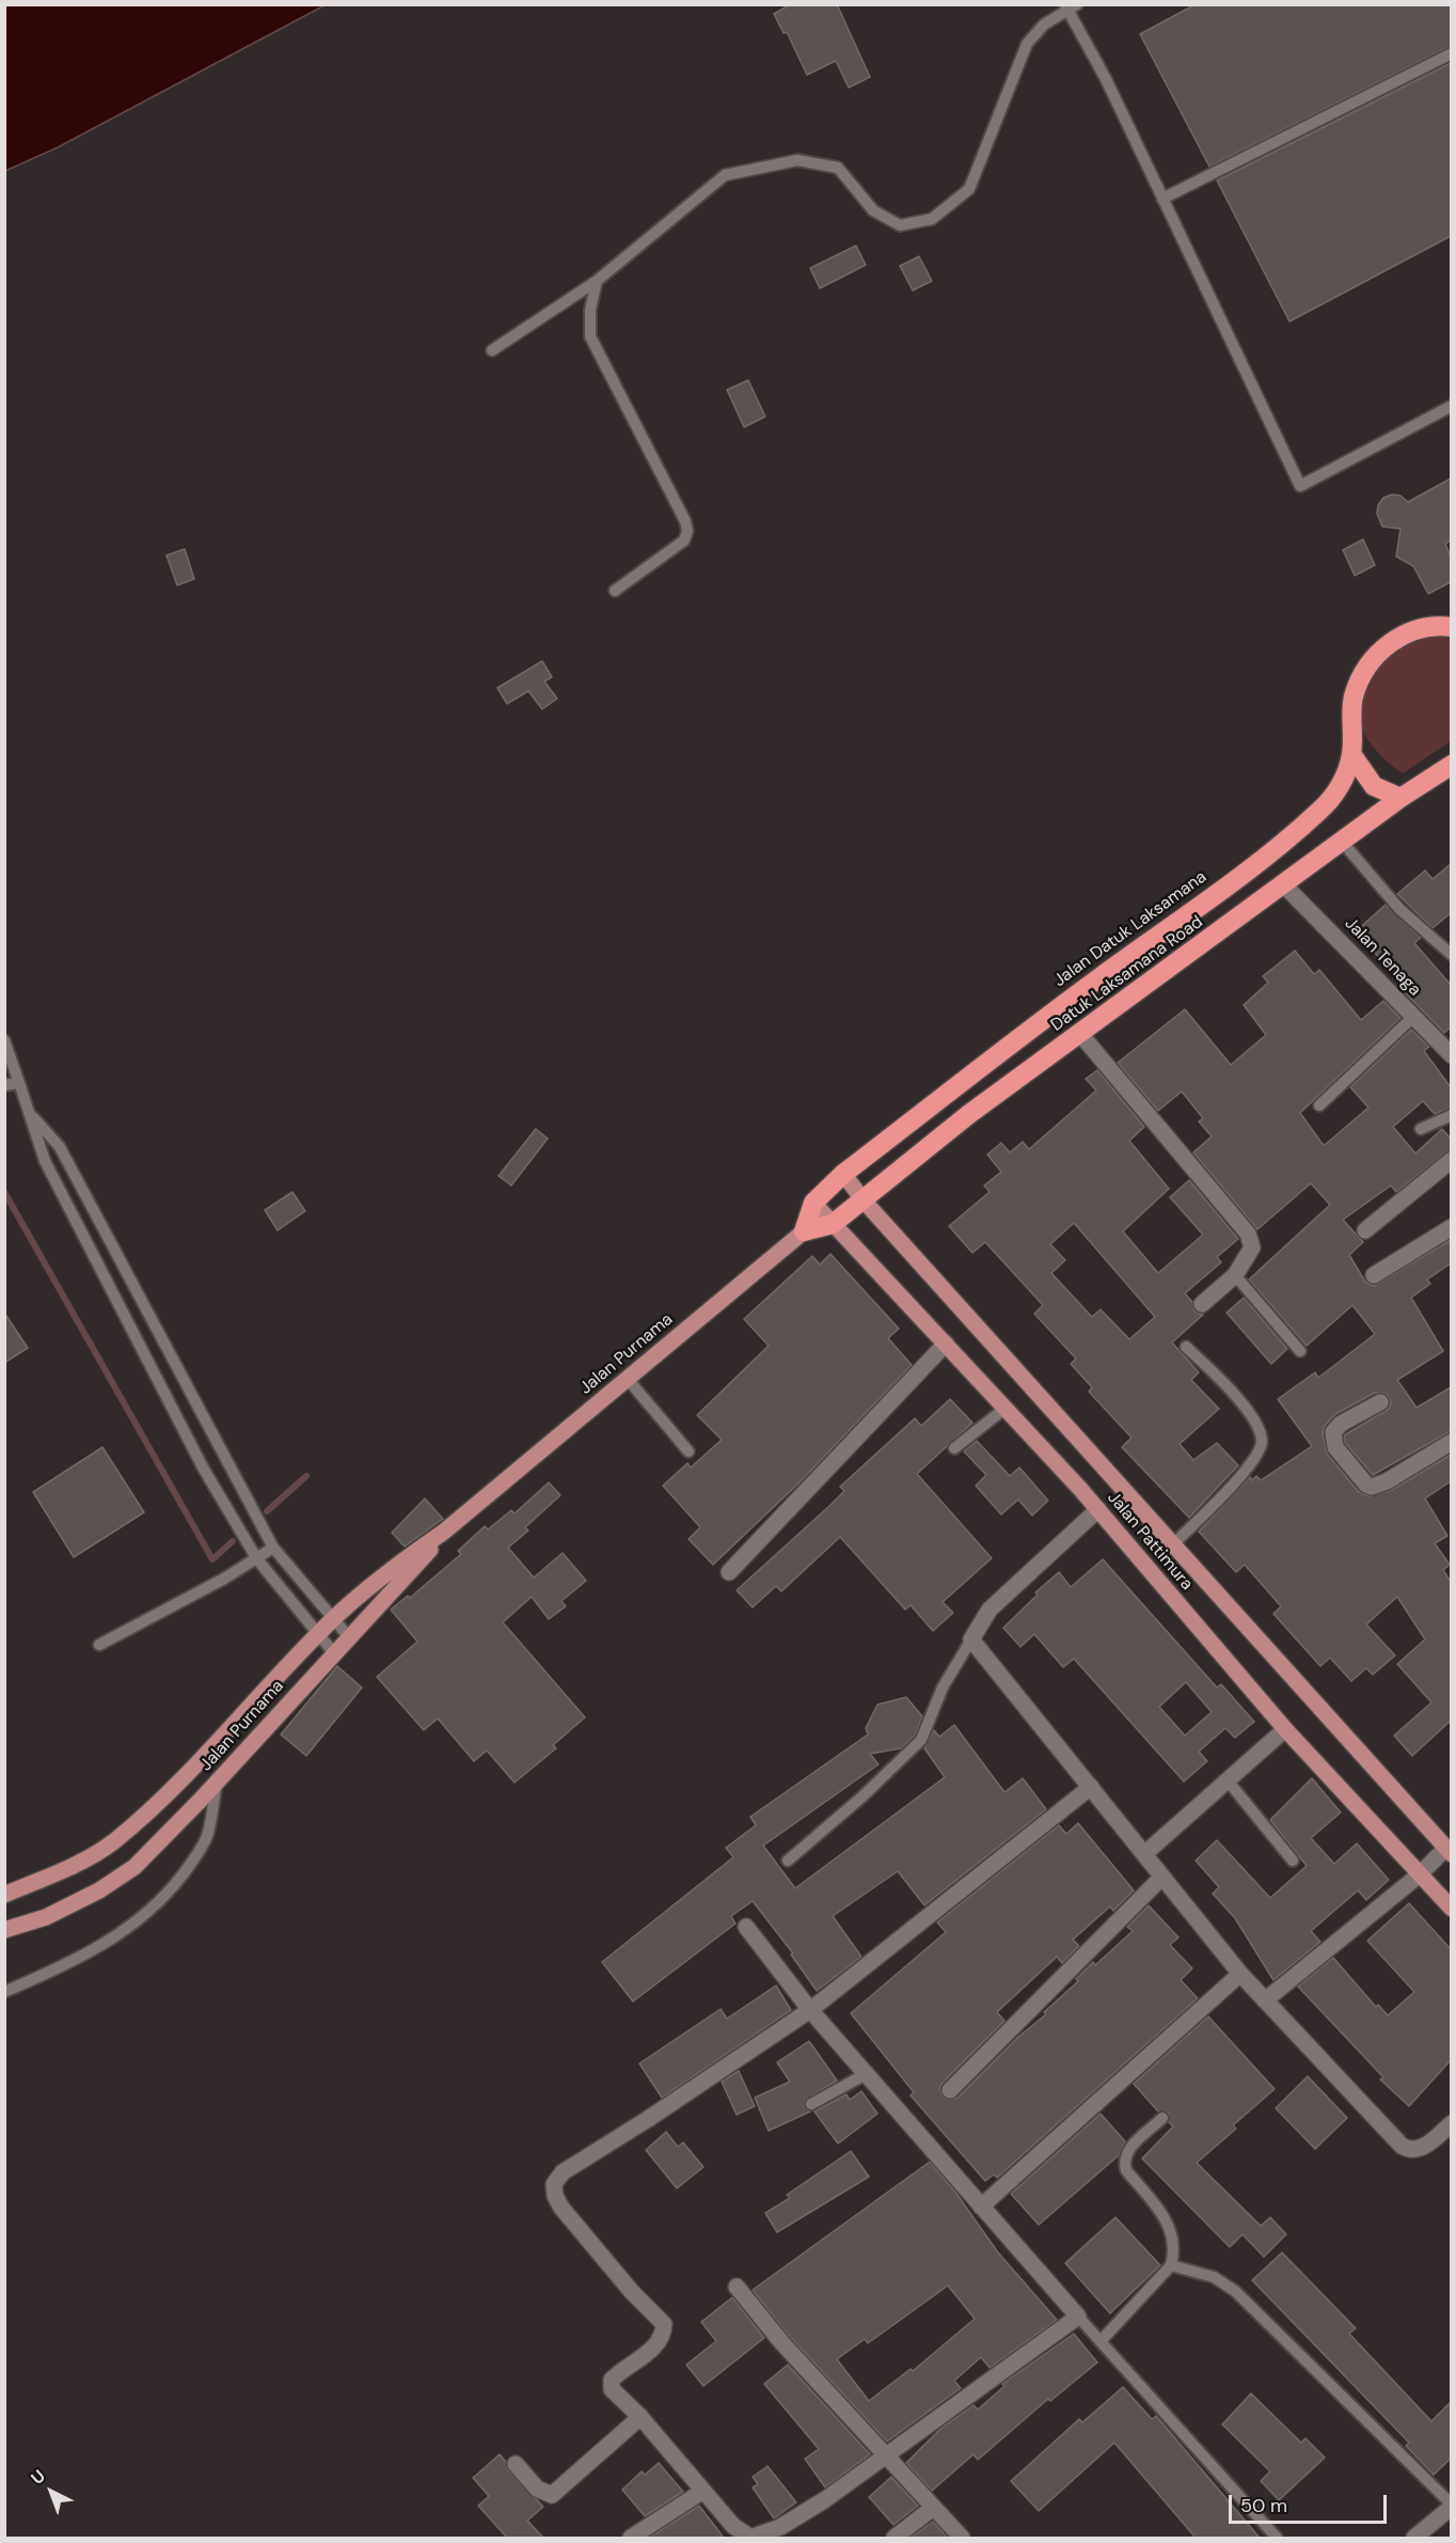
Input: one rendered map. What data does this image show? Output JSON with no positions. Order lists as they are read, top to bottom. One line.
{"streets":{"highway":["Jalan Datuk Laksamana","Datuk Laksamana Road"],"main road":["Jalan Purnama","Jalan Pattimura"],"street":["Jalan Tenaga"]},"crossings":[["Jalan Datuk Laksamana","Jalan Purnama"],["Jalan Datuk Laksamana","Jalan Pattimura"],["Jalan Tenaga","Datuk Laksamana Road"],["Datuk Laksamana Road","Jalan Pattimura"]],"scale_bar":"50 m","north":"top left"}
